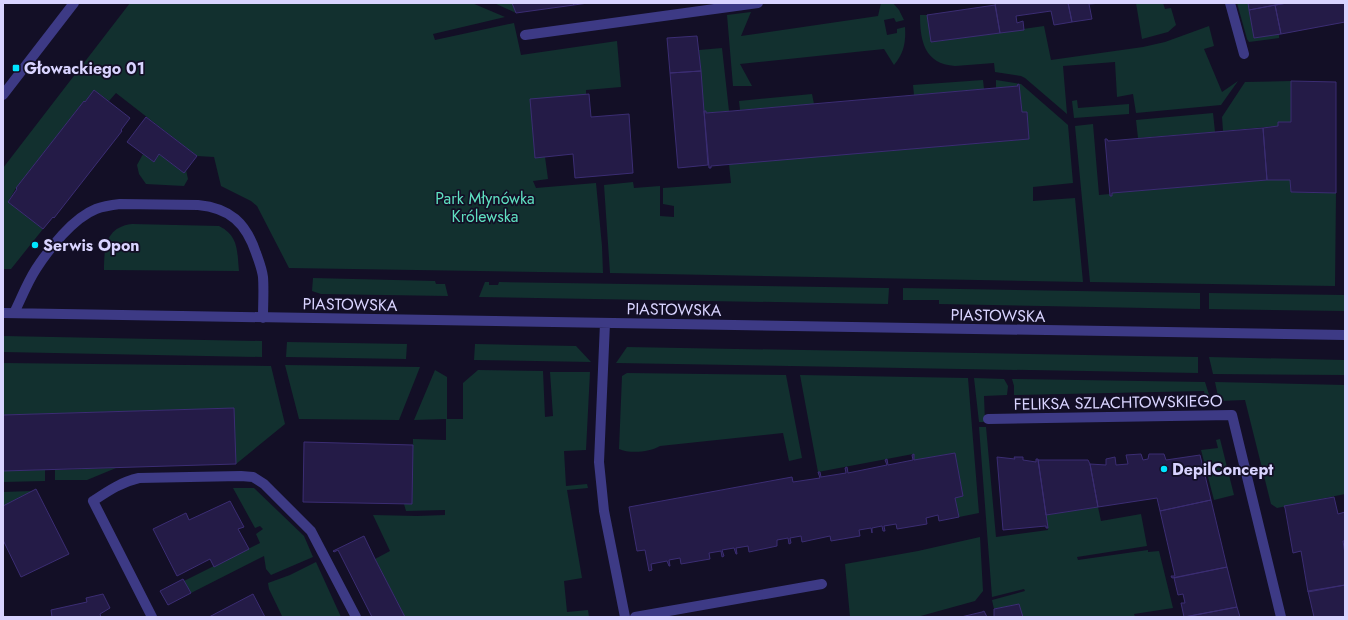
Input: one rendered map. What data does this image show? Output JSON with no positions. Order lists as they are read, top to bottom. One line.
{"streets":{"street":["PIASTOWSKA","FELIKSA SZLACHTOWSKIEGO"]},"parks":["Park Młynówka Królewska"],"places":{"transit":["Głowackiego 01"],"other":["Serwis Opon","DepilConcept"]}}
